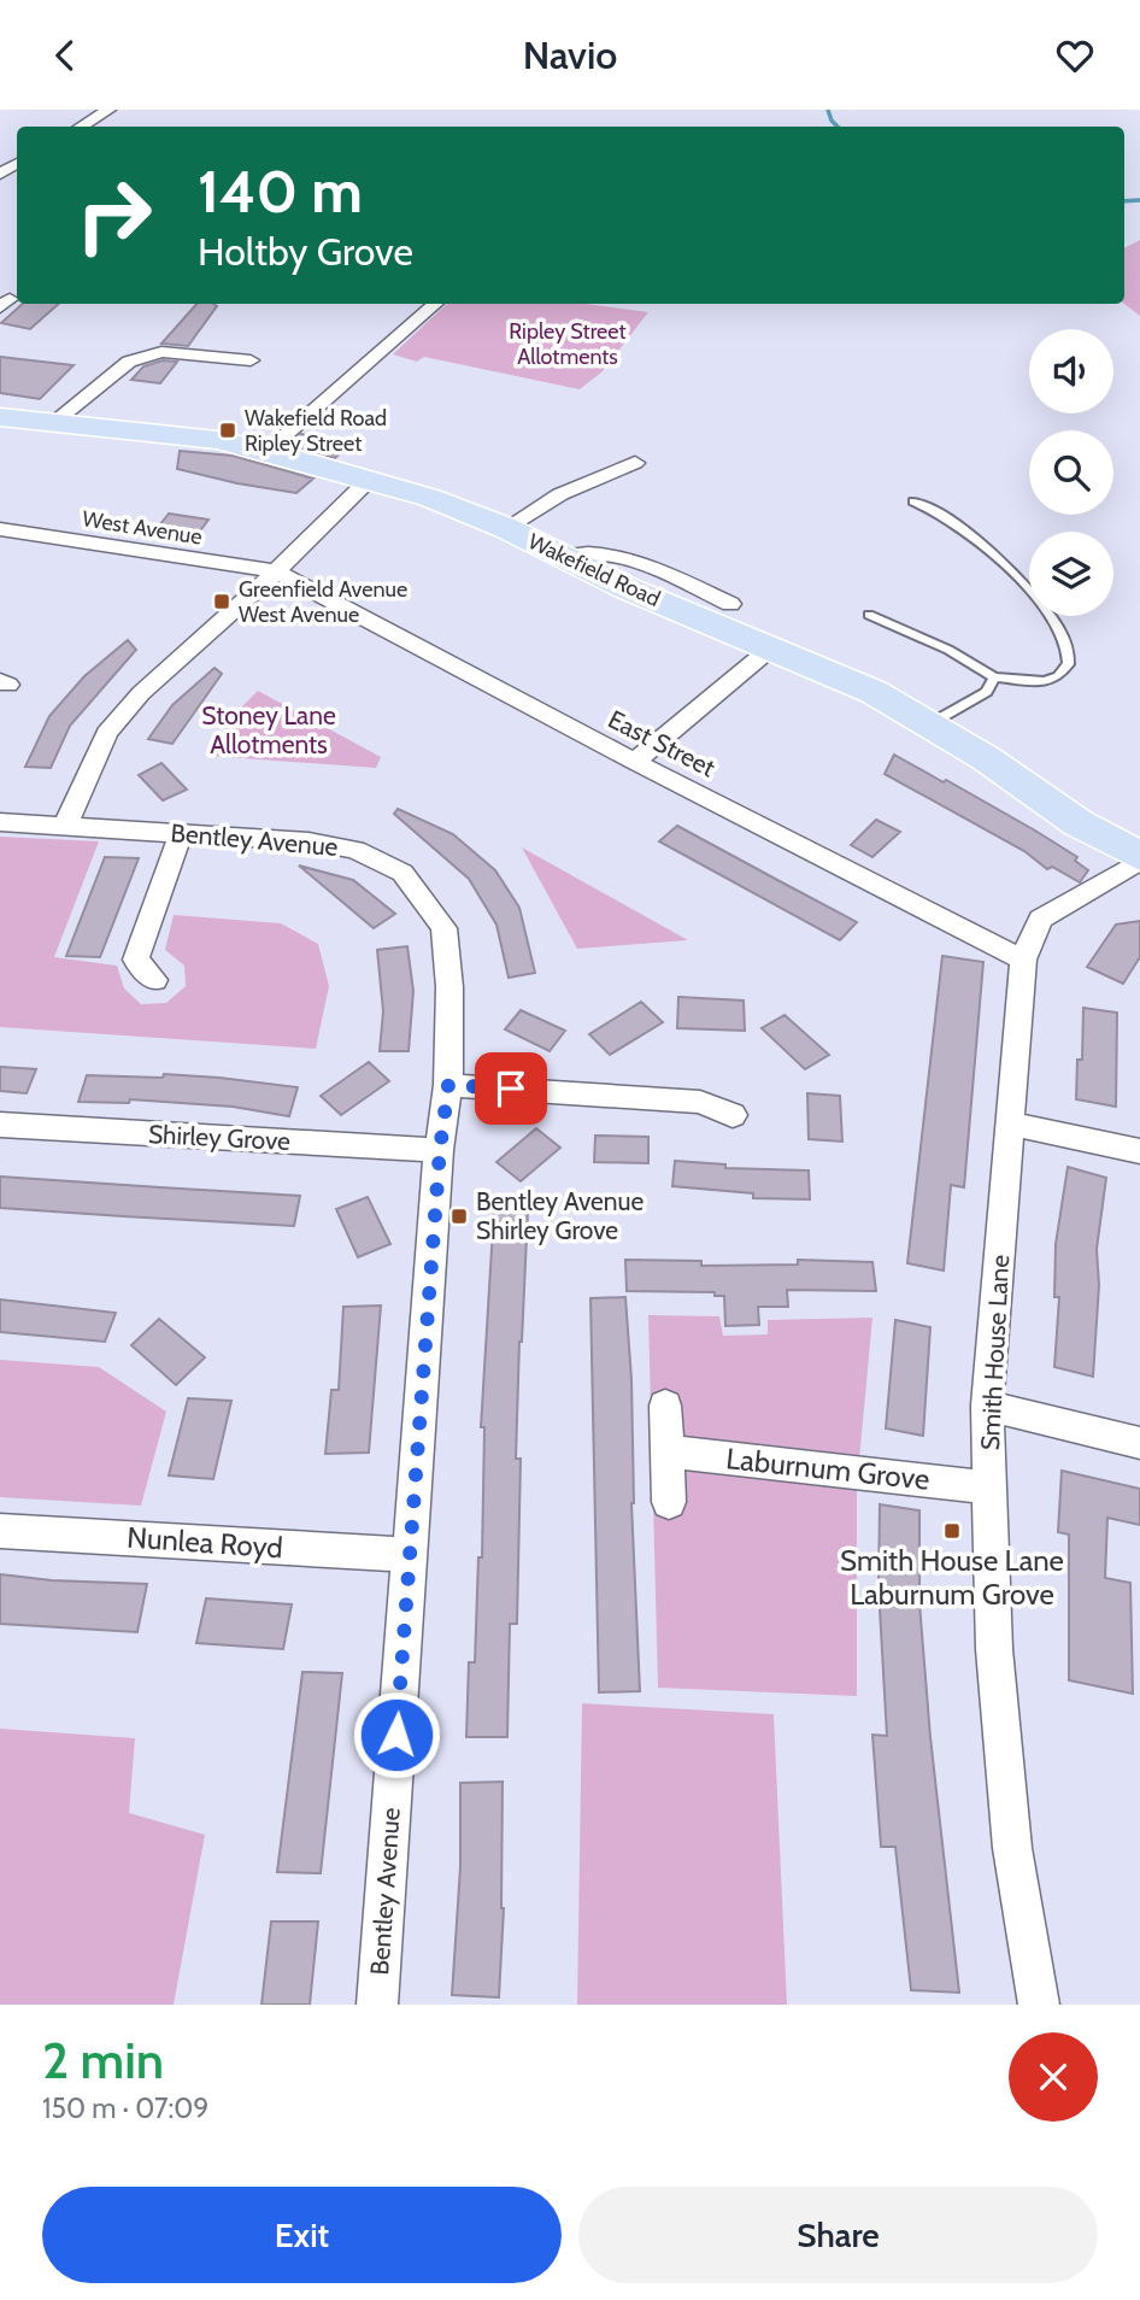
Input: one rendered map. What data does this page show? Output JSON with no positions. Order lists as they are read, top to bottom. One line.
{"streets":{"main road":["Wakefield Road"],"street":["West Avenue","East Street","Bentley Avenue","Shirley Grove","Smith House Lane","Laburnum Grove","Nunlea Royd"]},"crossings":[["West Avenue","East Street"],["Wakefield Road","Smith House Lane"],["East Street","Smith House Lane"],["Bentley Avenue","Shirley Grove"],["Bentley Avenue","Nunlea Royd"],["Smith House Lane","Laburnum Grove"]],"parks":["Ripley Street Allotments","Stoney Lane Allotments"],"places":{"transit":["Wakefield Road Ripley Street","Greenfield Avenue West Avenue","Bentley Avenue Shirley Grove","Smith House Lane Laburnum Grove"]},"page":{"header":"Navio","turn":["140 m","Holtby Grove"],"heading":["2 min","150 m · 07:09"],"buttons":["Exit","Share"]}}
